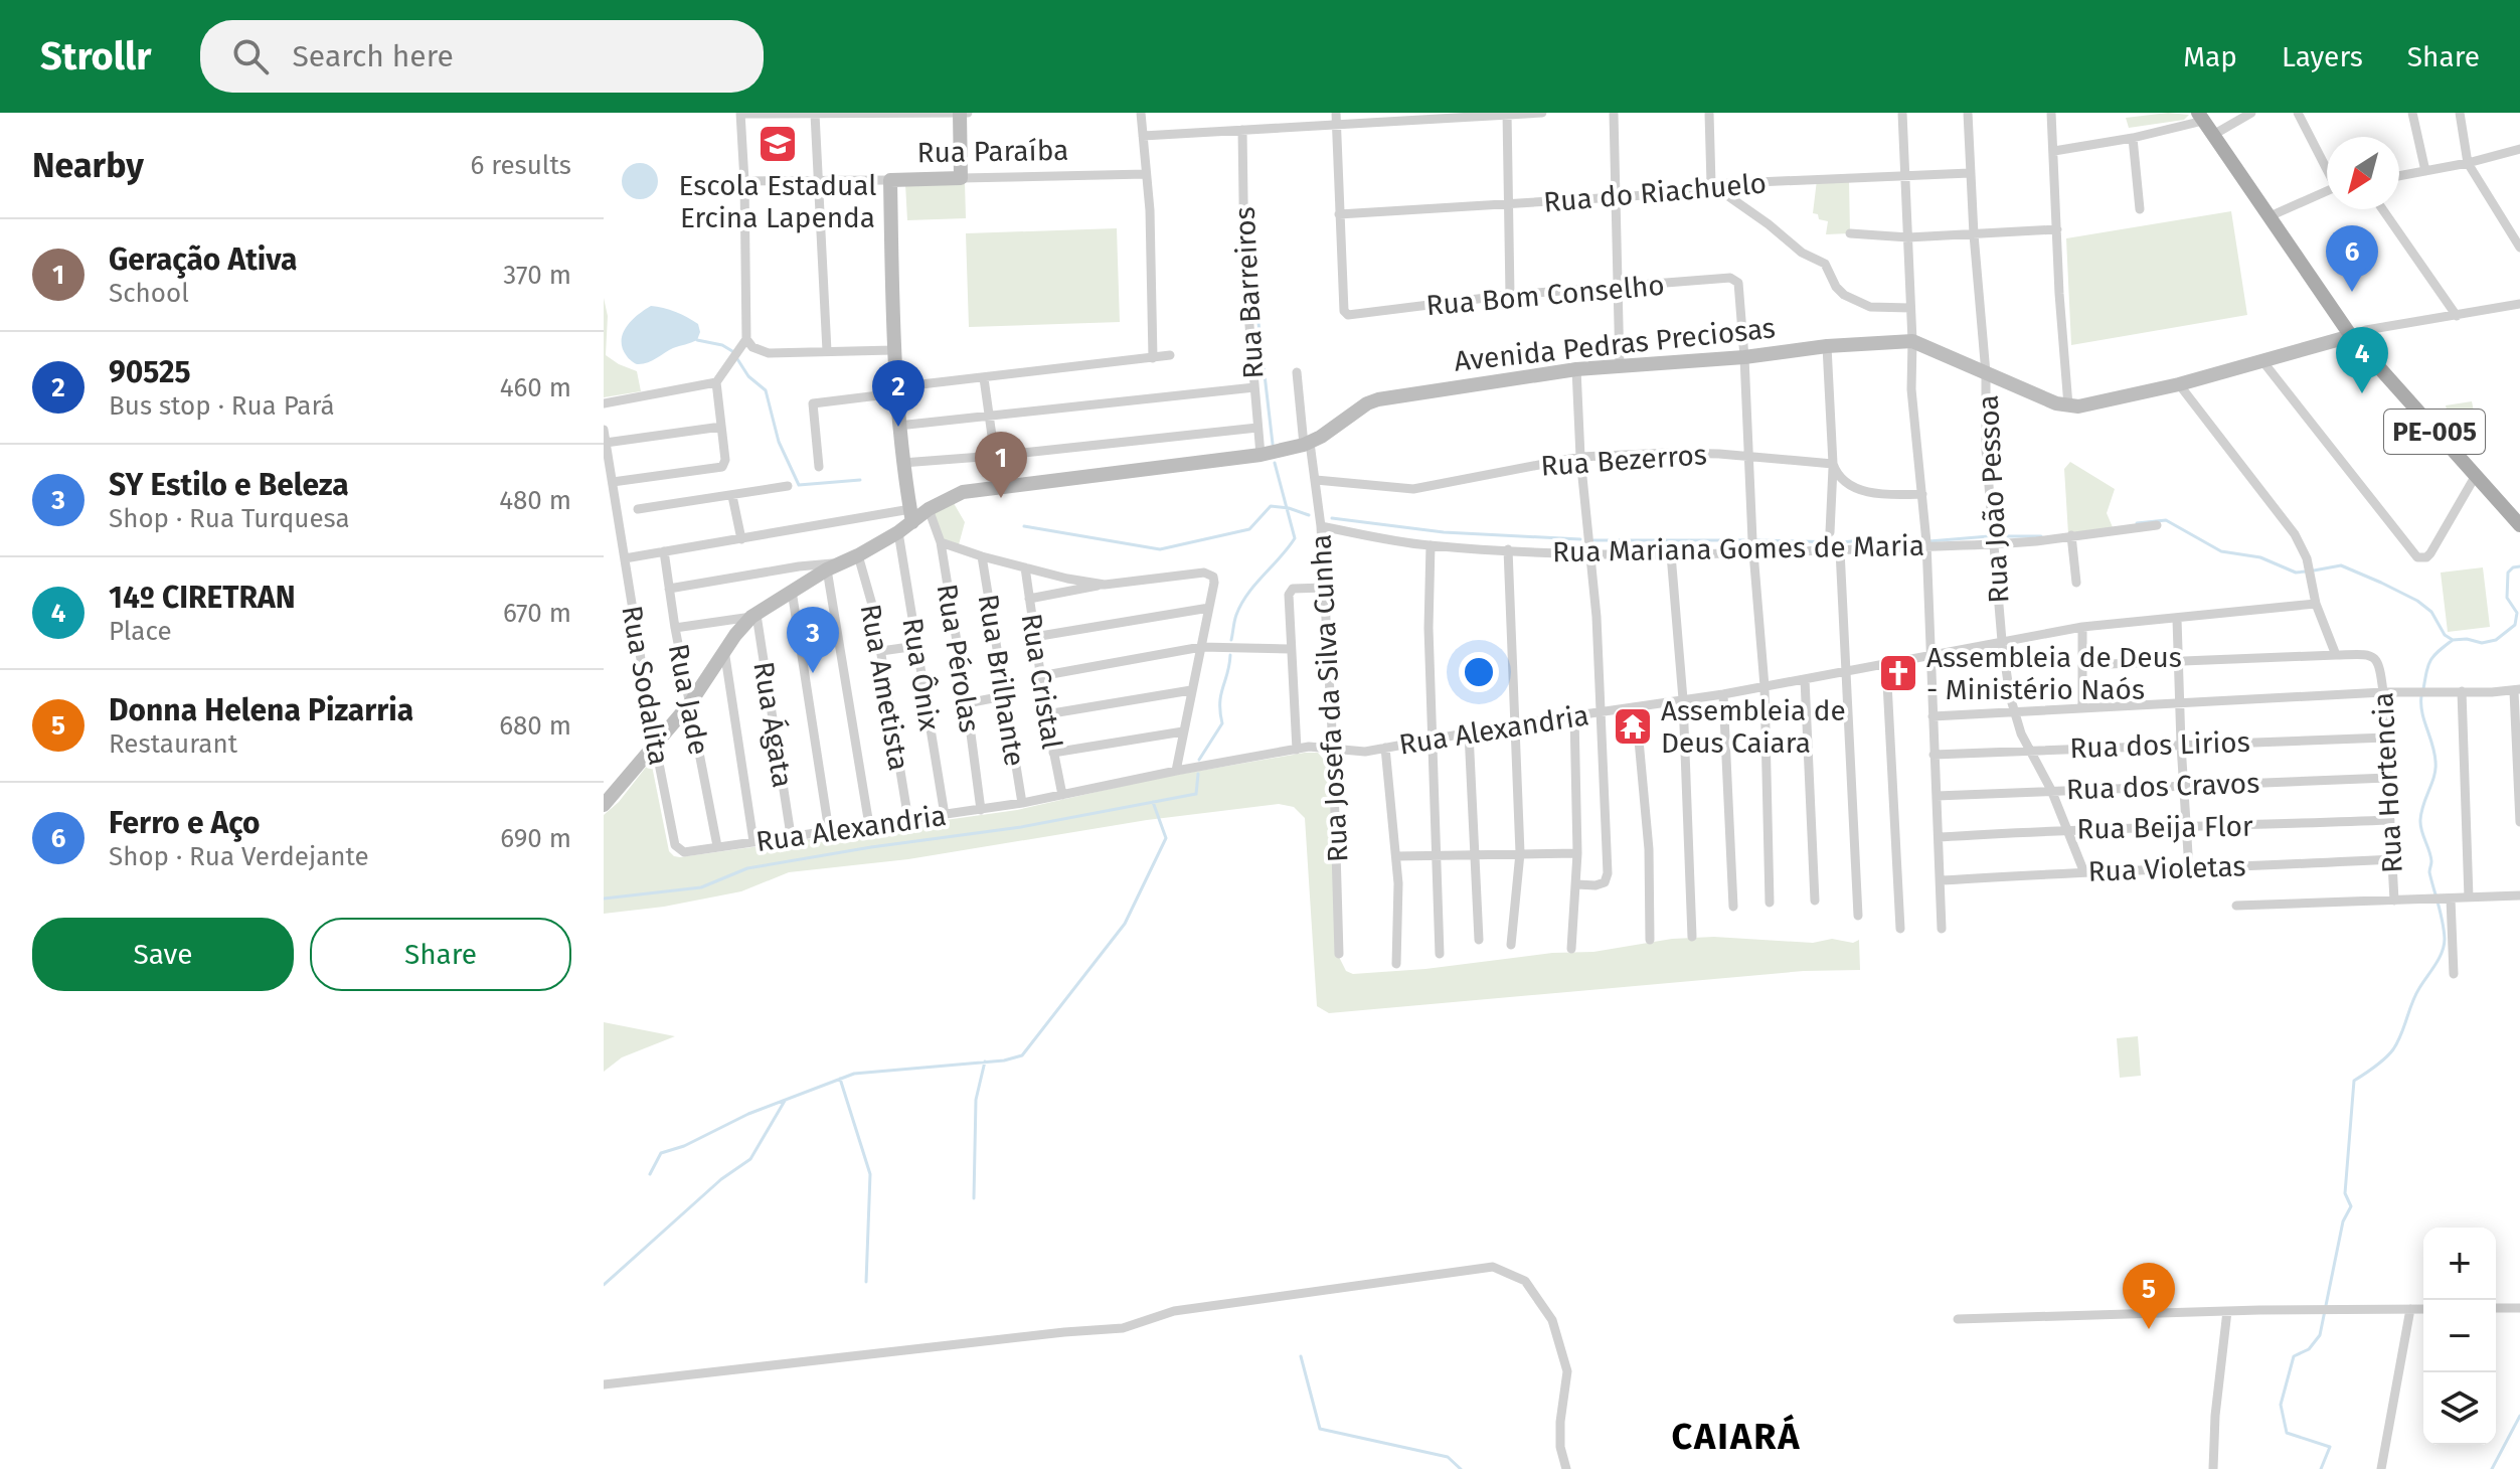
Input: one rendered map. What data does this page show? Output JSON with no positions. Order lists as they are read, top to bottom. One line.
{"streets":{"main road":["Rua Paraíba","Avenida Pedras Preciosas","PE-005"],"street":["Rua do Riachuelo","Rua Barreiros","Rua Bom Conselho","Rua Bezerros","Rua João Pessoa","Rua Mariana Gomes de Maria","Rua Pérolas","Rua Ônix","Rua Brilhante","Rua Cristal","Rua Sodalita","Rua Ametista","Rua Josefa da Silva Cunha","Rua Jade","Rua Ágata","Rua Alexandria","Rua dos Lirios","Rua Hortencia","Rua dos Cravos","Rua Beija Flor","Rua Violetas"]},"crossings":[["Rua do Riachuelo","Rua Bom Conselho"],["Rua do Riachuelo","Rua João Pessoa"],["Rua Barreiros","Avenida Pedras Preciosas"],["Rua Bom Conselho","Avenida Pedras Preciosas"],["Avenida Pedras Preciosas","Rua Pérolas"],["Avenida Pedras Preciosas","Rua Ônix"],["Avenida Pedras Preciosas","Rua Sodalita"],["Avenida Pedras Preciosas","Rua Ametista"],["Avenida Pedras Preciosas","Rua Josefa da Silva Cunha"],["Avenida Pedras Preciosas","Rua Jade"],["Avenida Pedras Preciosas","Rua Ágata"],["Rua Bezerros","Rua Josefa da Silva Cunha"],["Rua João Pessoa","Rua Mariana Gomes de Maria"],["Rua João Pessoa","Rua Alexandria"],["Rua João Pessoa","Rua dos Lirios"],["Rua João Pessoa","Rua dos Cravos"],["Rua João Pessoa","Rua Beija Flor"],["Rua João Pessoa","Rua Violetas"],["Rua Mariana Gomes de Maria","Rua Josefa da Silva Cunha"],["Rua Pérolas","Rua Alexandria"],["Rua Ônix","Rua Alexandria"],["Rua Brilhante","Rua Alexandria"],["Rua Cristal","Rua Alexandria"],["Rua Sodalita","Rua Alexandria"],["Rua Ametista","Rua Alexandria"],["Rua Josefa da Silva Cunha","Rua Alexandria"],["Rua Jade","Rua Alexandria"],["Rua Ágata","Rua Alexandria"],["Rua dos Lirios","Rua Hortencia"],["Rua Hortencia","Rua dos Cravos"],["Rua Hortencia","Rua Beija Flor"],["Rua Hortencia","Rua Violetas"]],"districts":["CAIARÁ"],"places":{"school or university":["Escola Estadual Ercina Lapenda"],"church":["Assembleia de Deus - Ministério Naós"],"temple":["Assembleia de Deus Caiara"]},"north":"bottom left","page":{"header":"Strollr","search":"Search here","nav":["Map","Layers","Share"],"heading":["Nearby","6 results"],"list":[{"mark":"1","name":"Geração Ativa","note":"School","value":"370 m"},{"mark":"2","name":"90525","note":"Bus stop · Rua Pará","value":"460 m"},{"mark":"3","name":"SY Estilo e Beleza","note":"Shop · Rua Turquesa","value":"480 m"},{"mark":"4","name":"14º CIRETRAN","note":"Place","value":"670 m"},{"mark":"5","name":"Donna Helena Pizarria","note":"Restaurant","value":"680 m"},{"mark":"6","name":"Ferro e Aço","note":"Shop · Rua Verdejante","value":"690 m"}],"pins":["6","4","2","1","3","5"],"buttons":["Save","Share"],"map_buttons":["+","−"]}}
